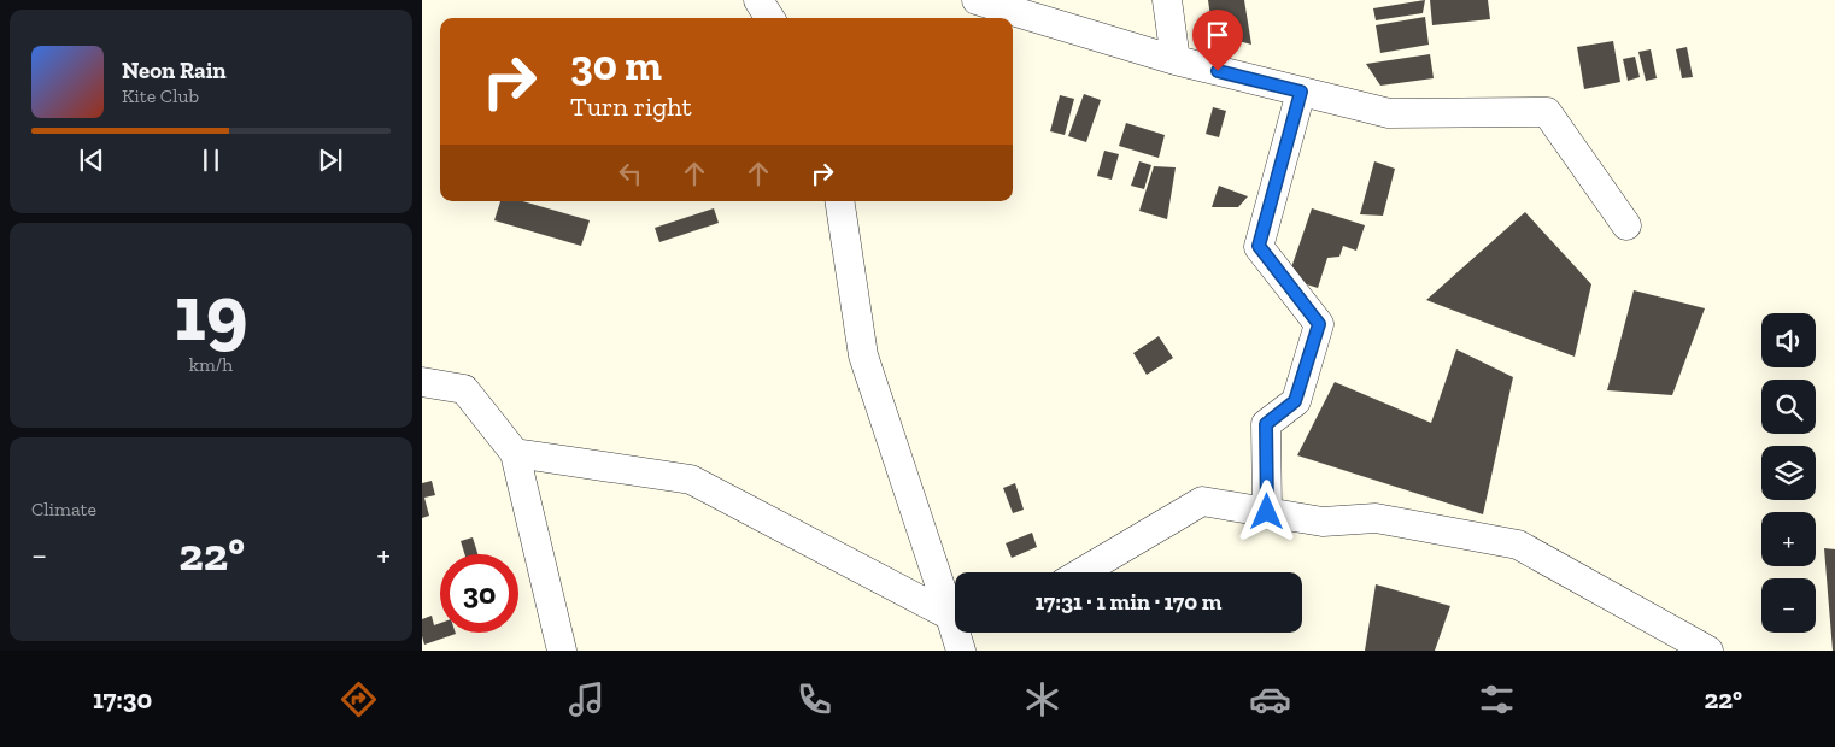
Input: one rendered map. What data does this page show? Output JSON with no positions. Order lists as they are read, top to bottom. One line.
{"page":{"turn":["30 m","Turn right"],"song":["Neon Rain","Kite Club"],"tile":[["19","km/h"],"Climate"],"map_buttons":["+","−"],"heat":["−","22°","+"],"limit":"30","trip":"17:31 · 1 min · 170 m","tabs":["17:30","22°"]}}
